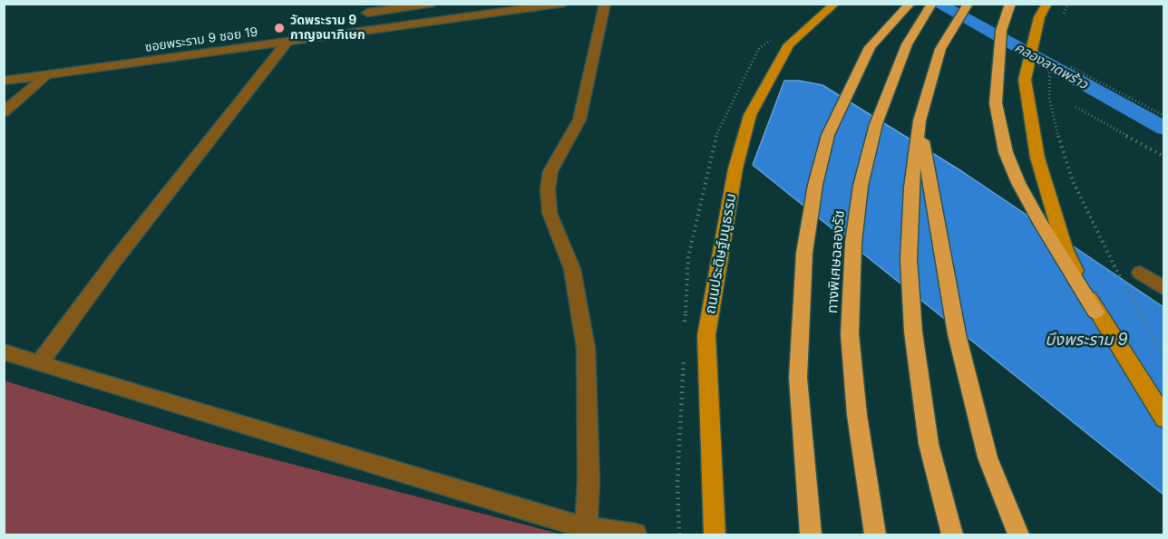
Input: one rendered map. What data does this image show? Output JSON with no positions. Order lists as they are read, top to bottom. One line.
{"streets":{"highway":["ทางพิเศษฉลองรัช"],"main road":["ถนนประดิษฐ์มนูธรรม"],"street":["ซอยพระราม 9 ซอย 19"]},"water":["คลองลาดพร้าว","บึงพระราม 9"],"places":["วัดพระราม 9 กาญจนาภิเษก"]}
